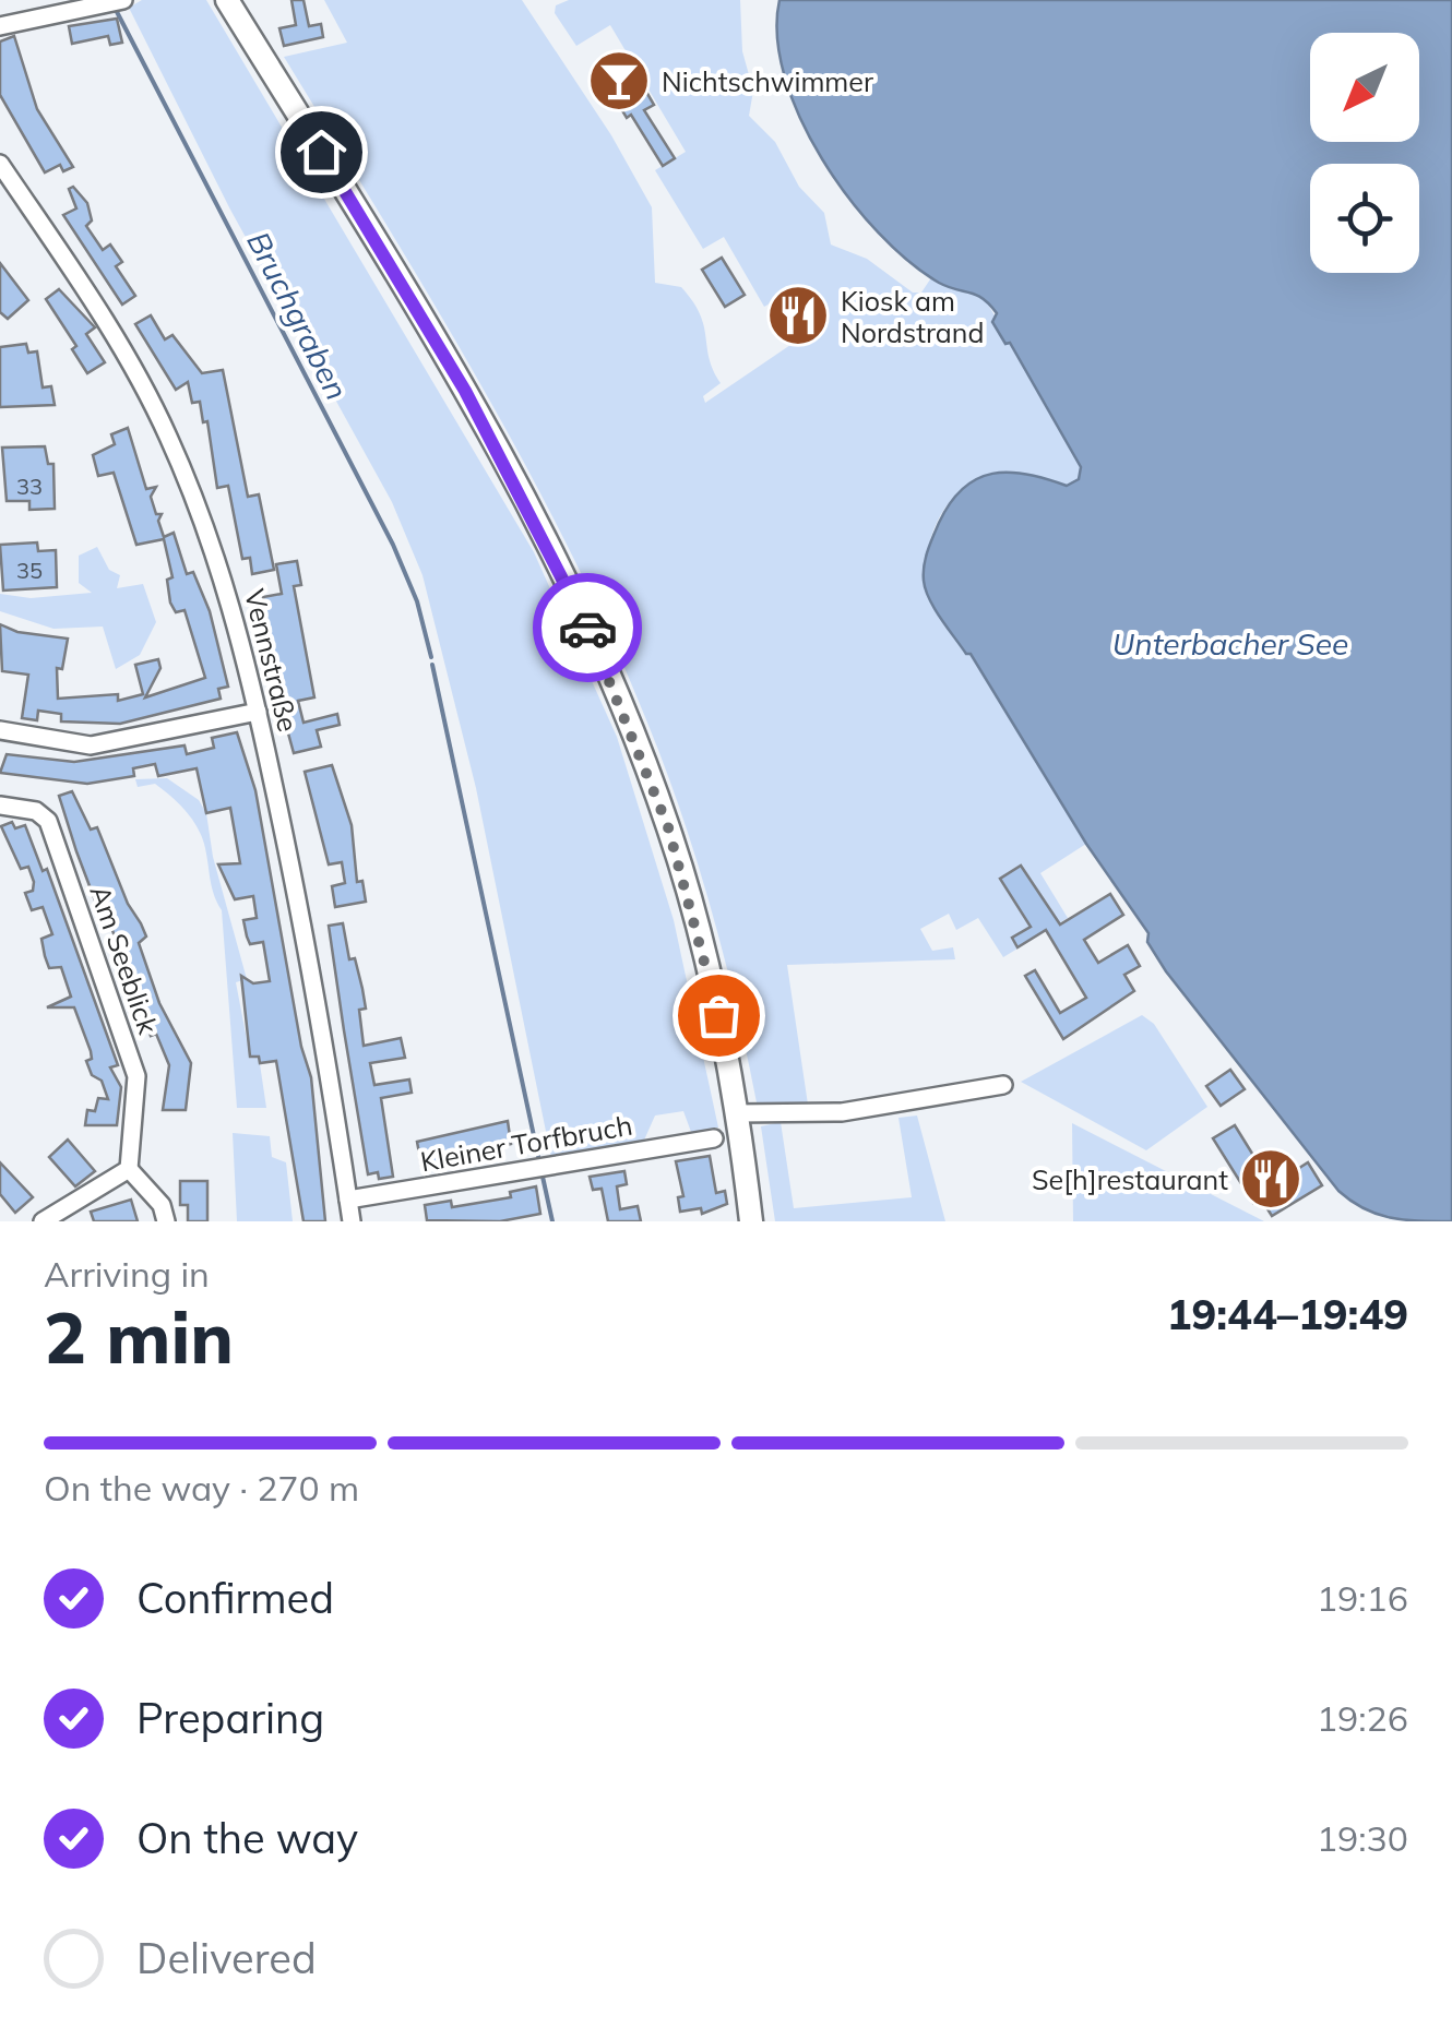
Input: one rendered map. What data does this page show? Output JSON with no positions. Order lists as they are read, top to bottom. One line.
{"streets":{"street":["Vennstraße","Am Seeblick","Kleiner Torfbruch"]},"crossings":[["Vennstraße","Kleiner Torfbruch"]],"water":["Bruchgraben","Unterbacher See"],"places":{"bar":["Nichtschwimmer"],"restaurant":["Kiosk am Nordstrand","Se[h]restaurant"]},"house_numbers":["33","35"],"north":"bottom left","page":{"heading":["2 min","Arriving in","19:44–19:49"],"bar":"On the way · 270 m","list":[["Confirmed","19:16"],["Preparing","19:26"],["On the way","19:30"],"Delivered"]}}
